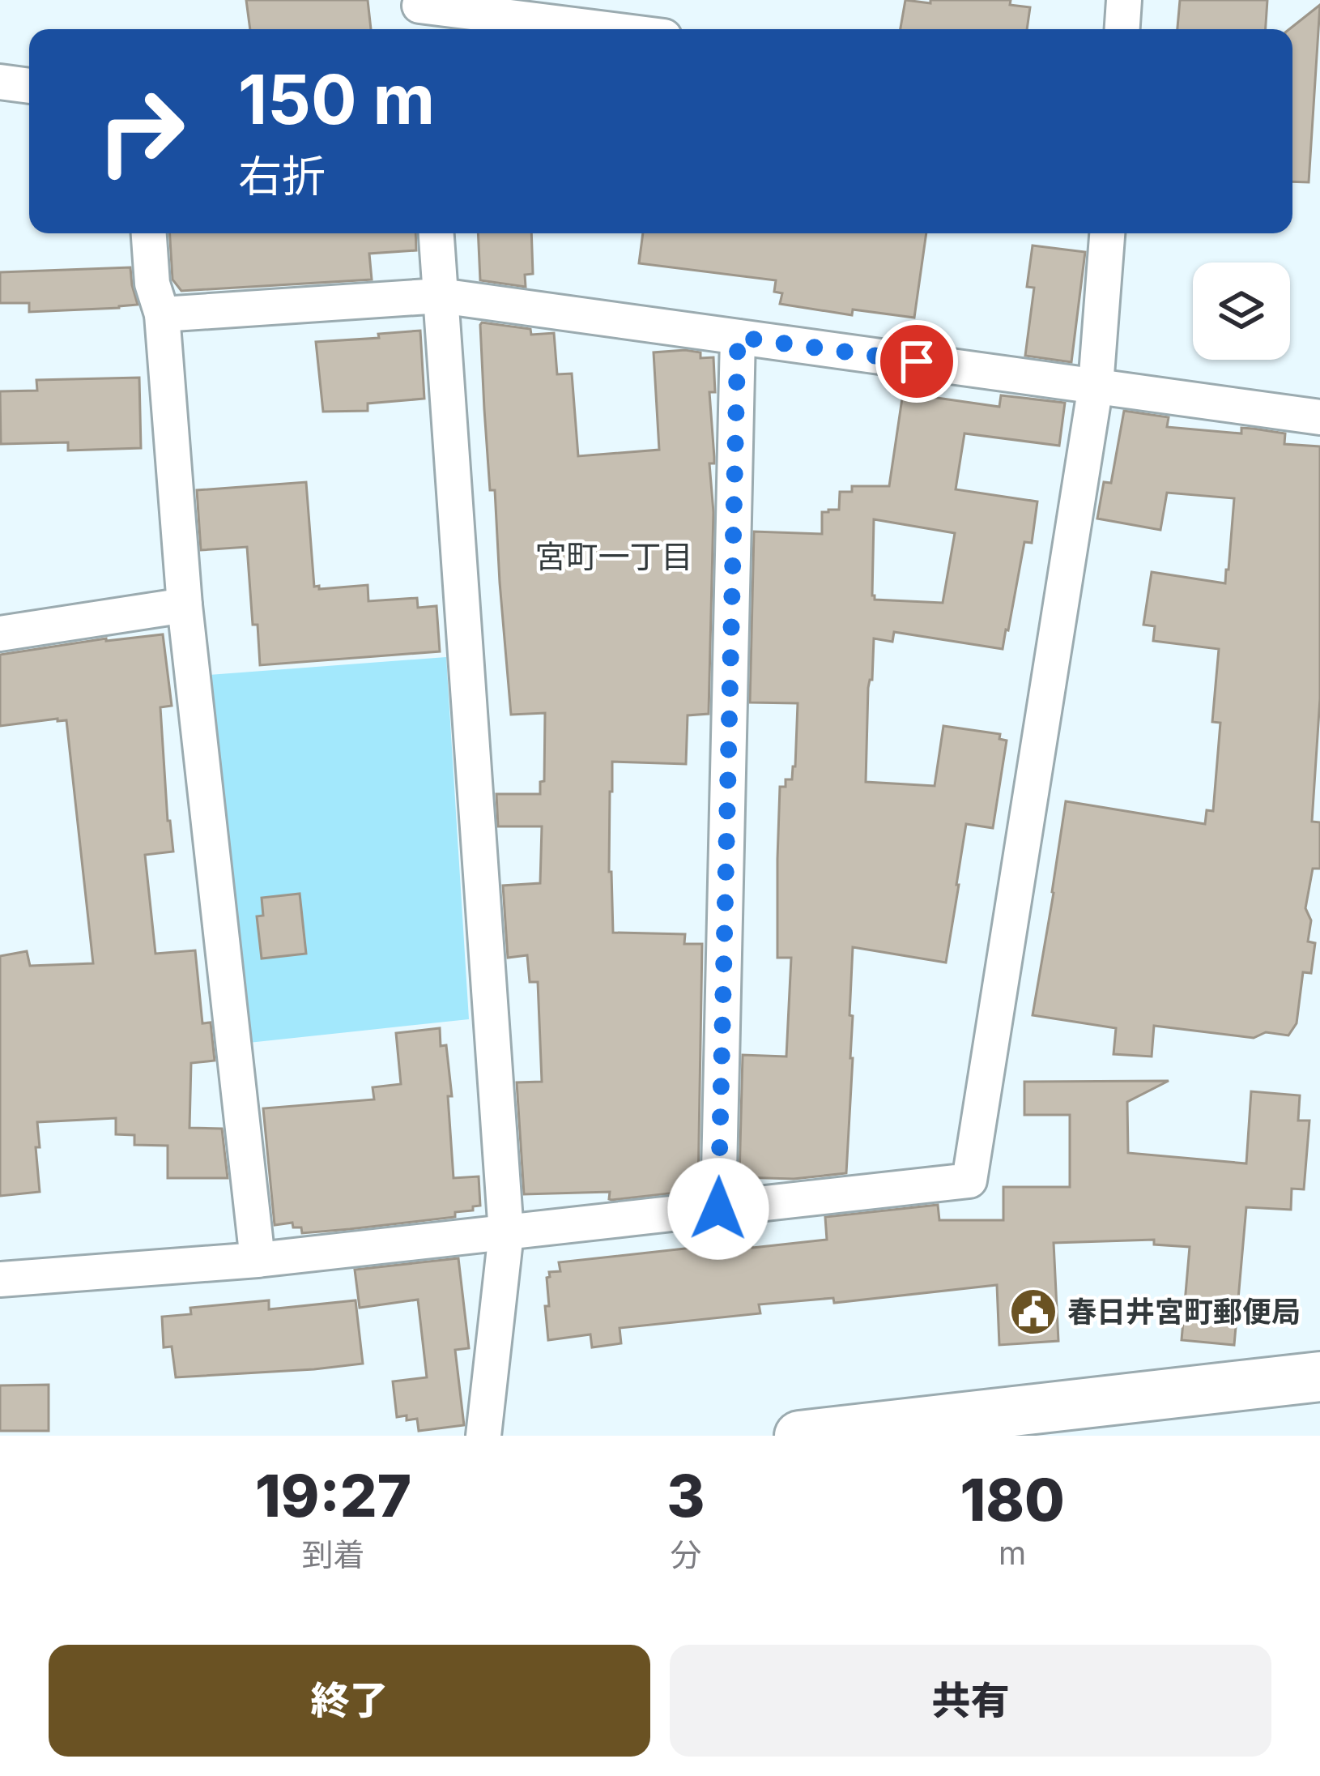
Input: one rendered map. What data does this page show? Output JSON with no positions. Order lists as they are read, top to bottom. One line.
{"districts":["宮町一丁目"],"places":{"public building":["春日井宮町郵便局"]},"page":{"turn":["150 m","右折"],"eta":["19:27","到着","3","分","180","m"],"buttons":["終了","共有"]}}
